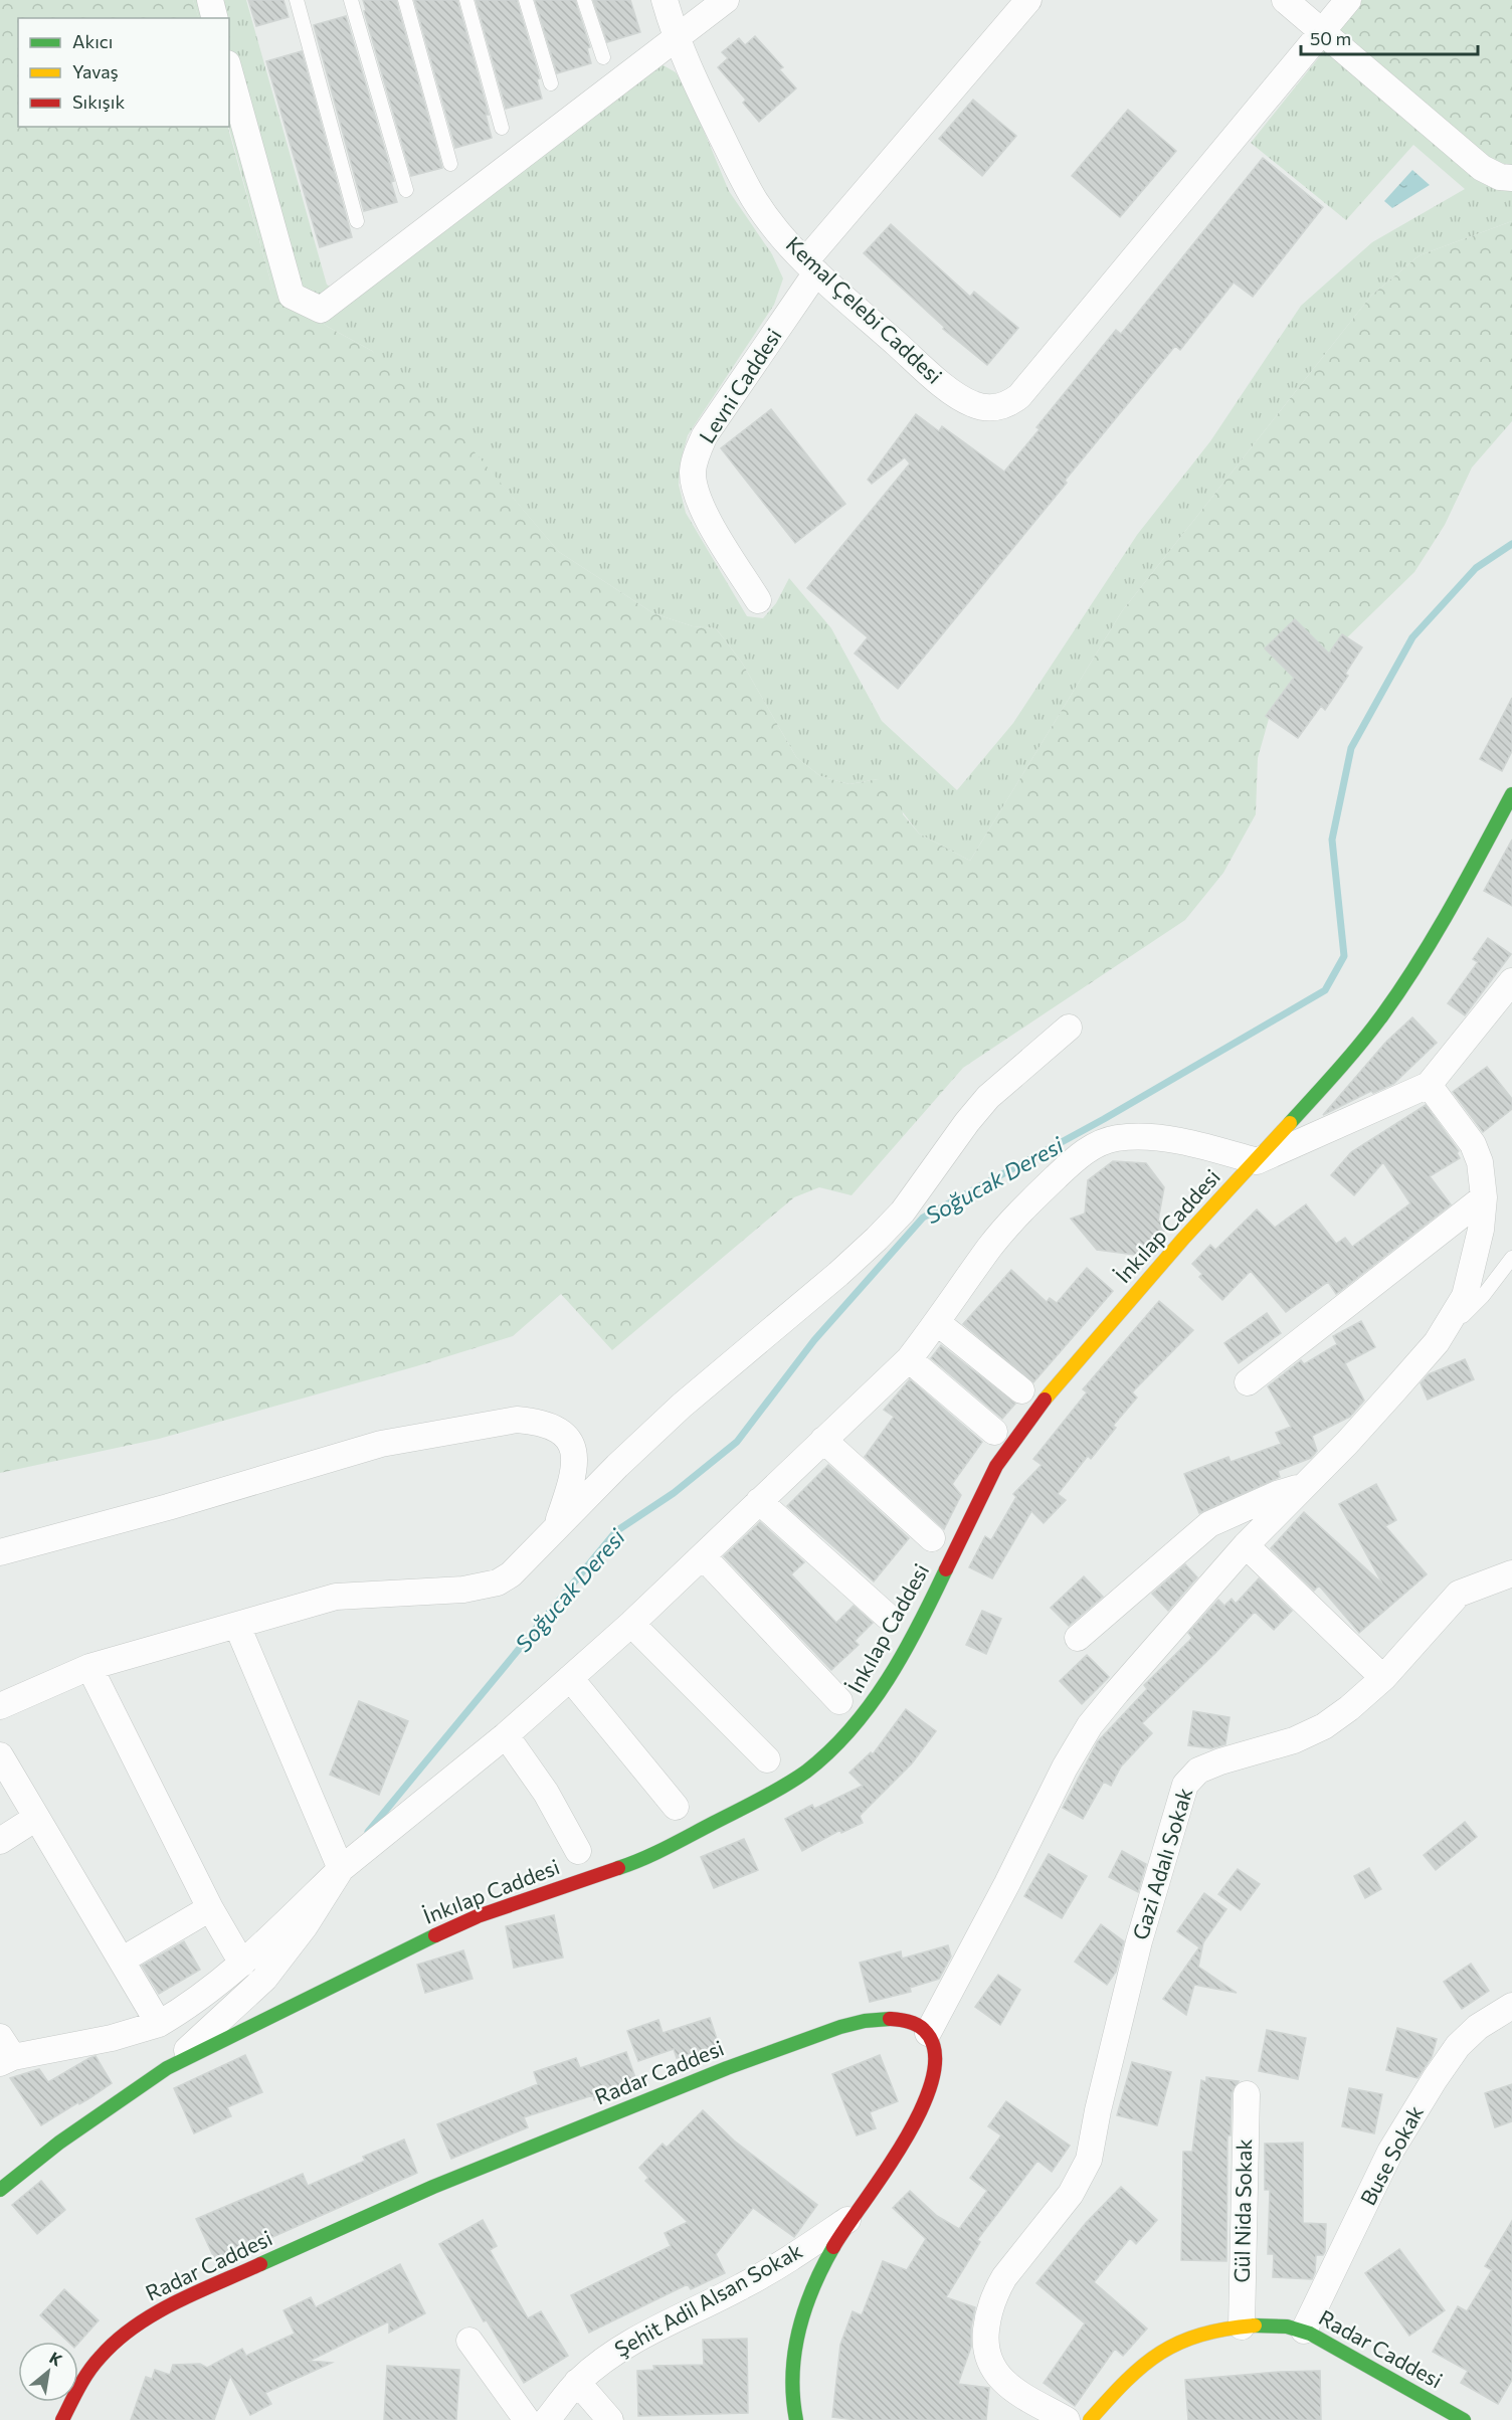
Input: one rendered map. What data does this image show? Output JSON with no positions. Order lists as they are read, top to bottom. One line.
{"streets":{"street":["Kemal Çelebi Caddesi","Levni Caddesi","İnkılap Caddesi","Gazi Adalı Sokak","Radar Caddesi","Buse Sokak","Gül Nida Sokak","Şehit Adil Alsan Sokak"]},"crossings":[["Kemal Çelebi Caddesi","Levni Caddesi"],["Radar Caddesi","Buse Sokak"],["Radar Caddesi","Gül Nida Sokak"]],"water":["Soğucak Deresi"],"legend":["Akıcı","Yavaş","Sıkışık"],"scale_bar":"50 m","north":"top right"}
